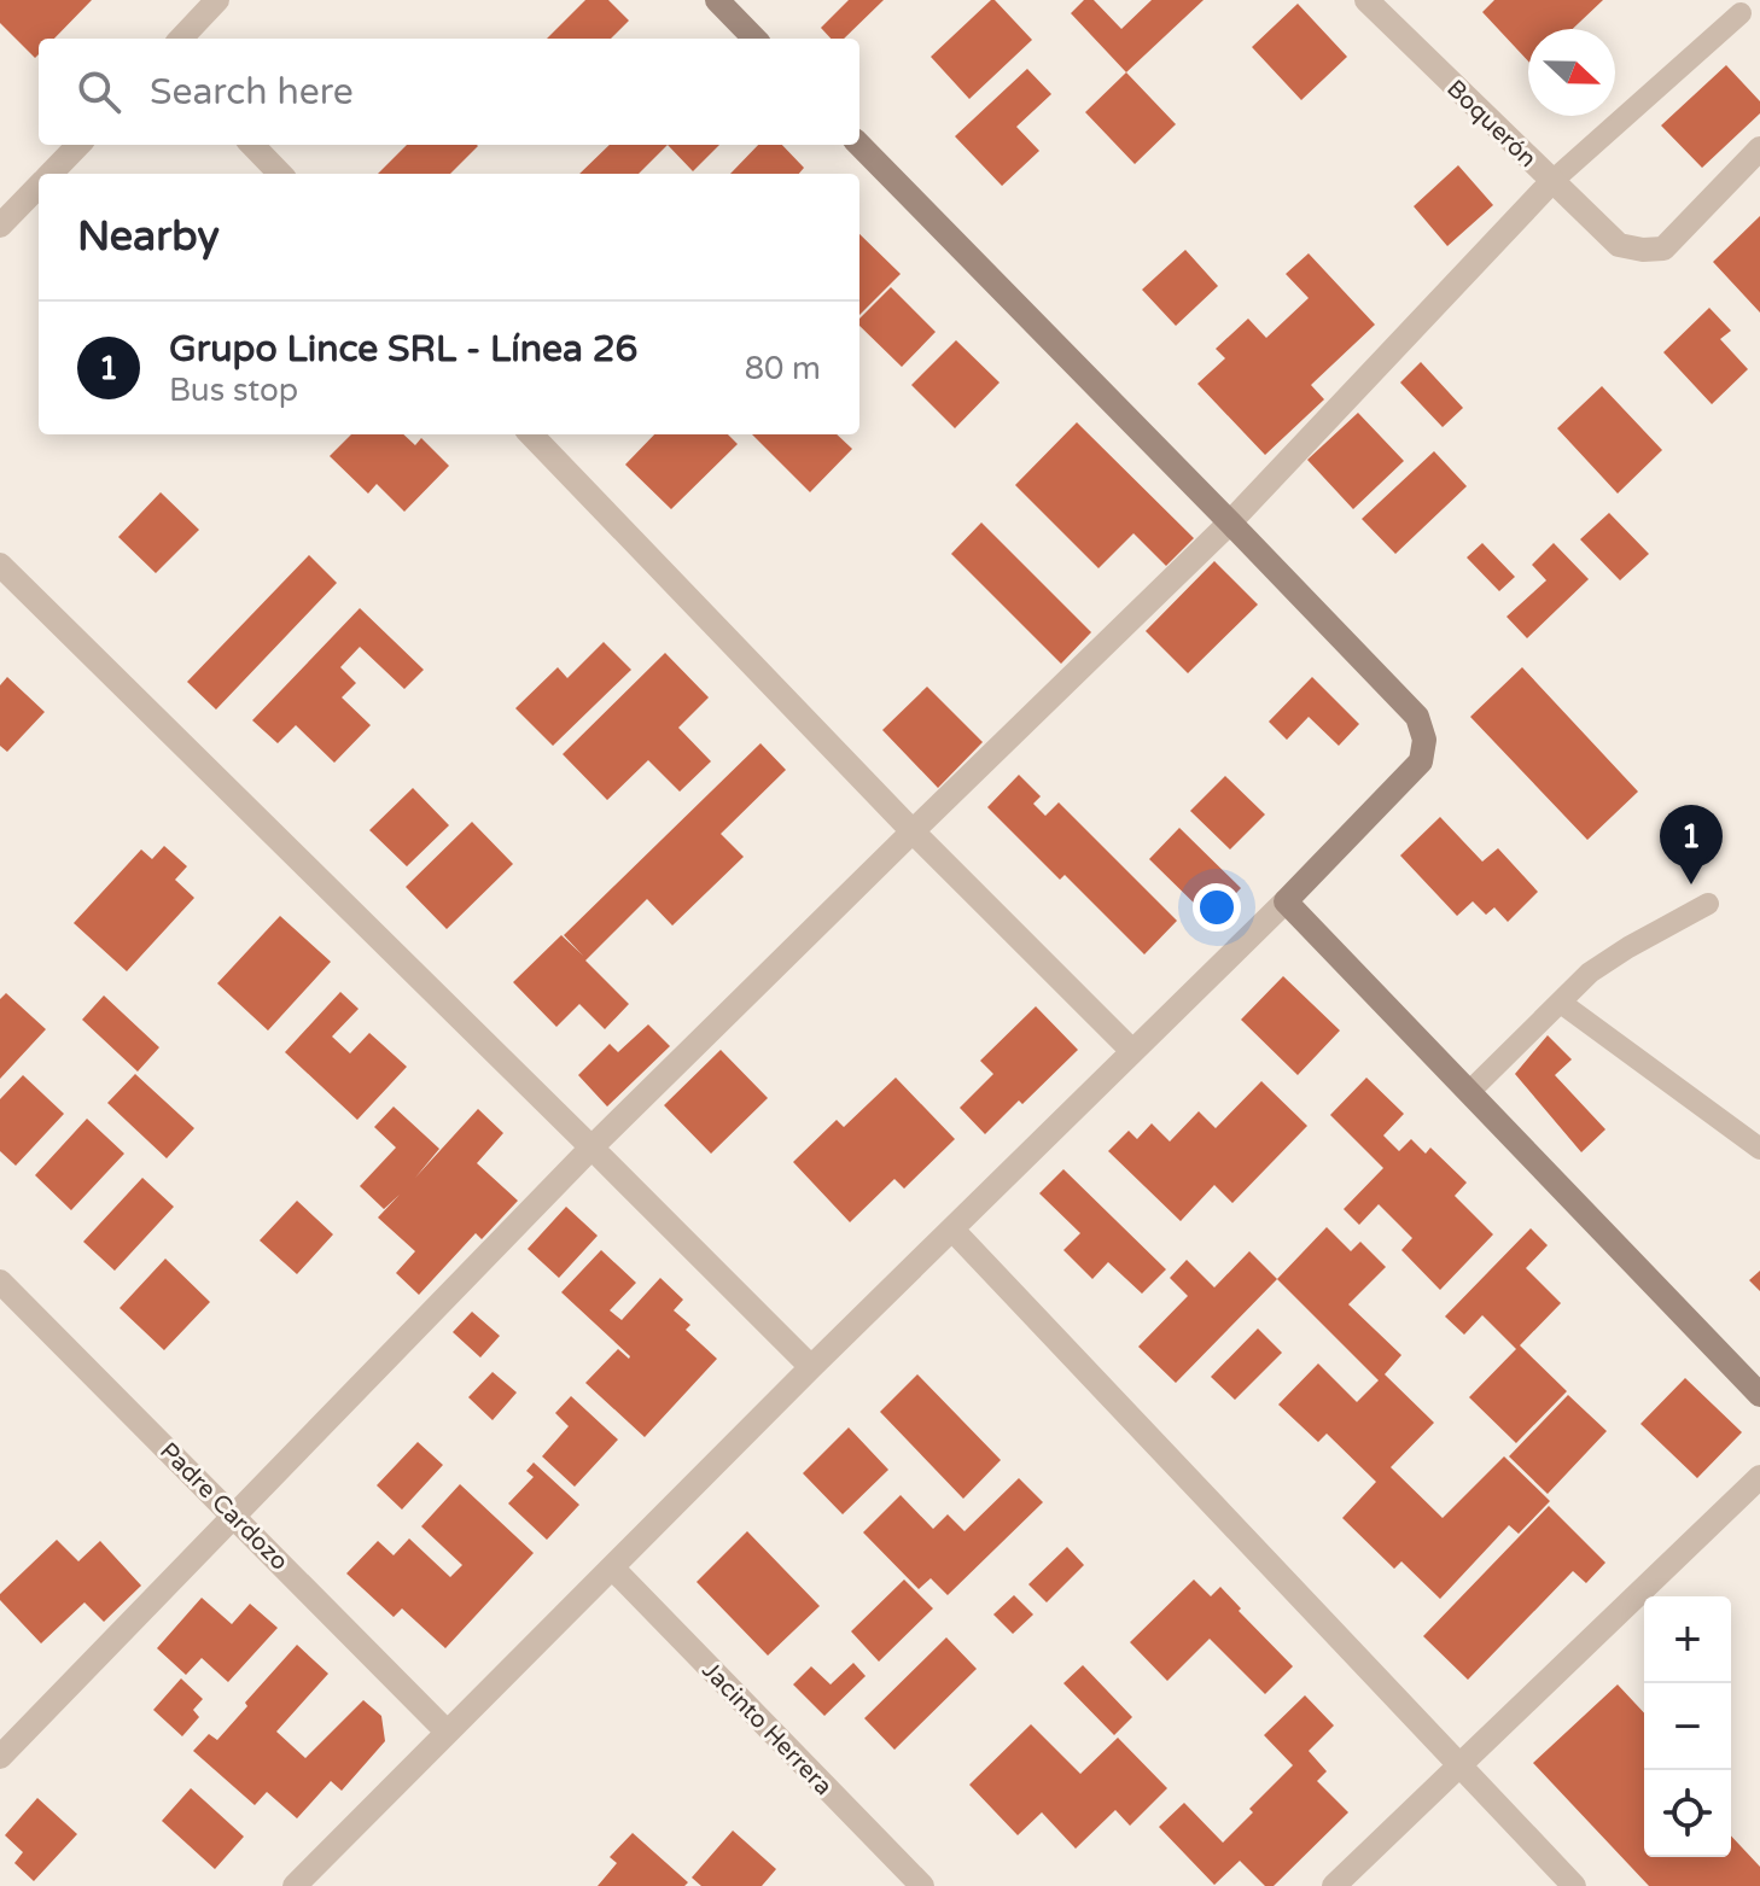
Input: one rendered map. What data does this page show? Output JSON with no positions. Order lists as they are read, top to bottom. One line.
{"streets":{"street":["Boquerón","Padre Cardozo","Jacinto Herrera"]},"north":"right","page":{"search":"Search here","heading":"Nearby","list":[{"mark":"1","name":"Grupo Lince SRL - Línea 26","note":"Bus stop","value":"80 m"}],"pins":"1","map_buttons":["+","−"]}}
